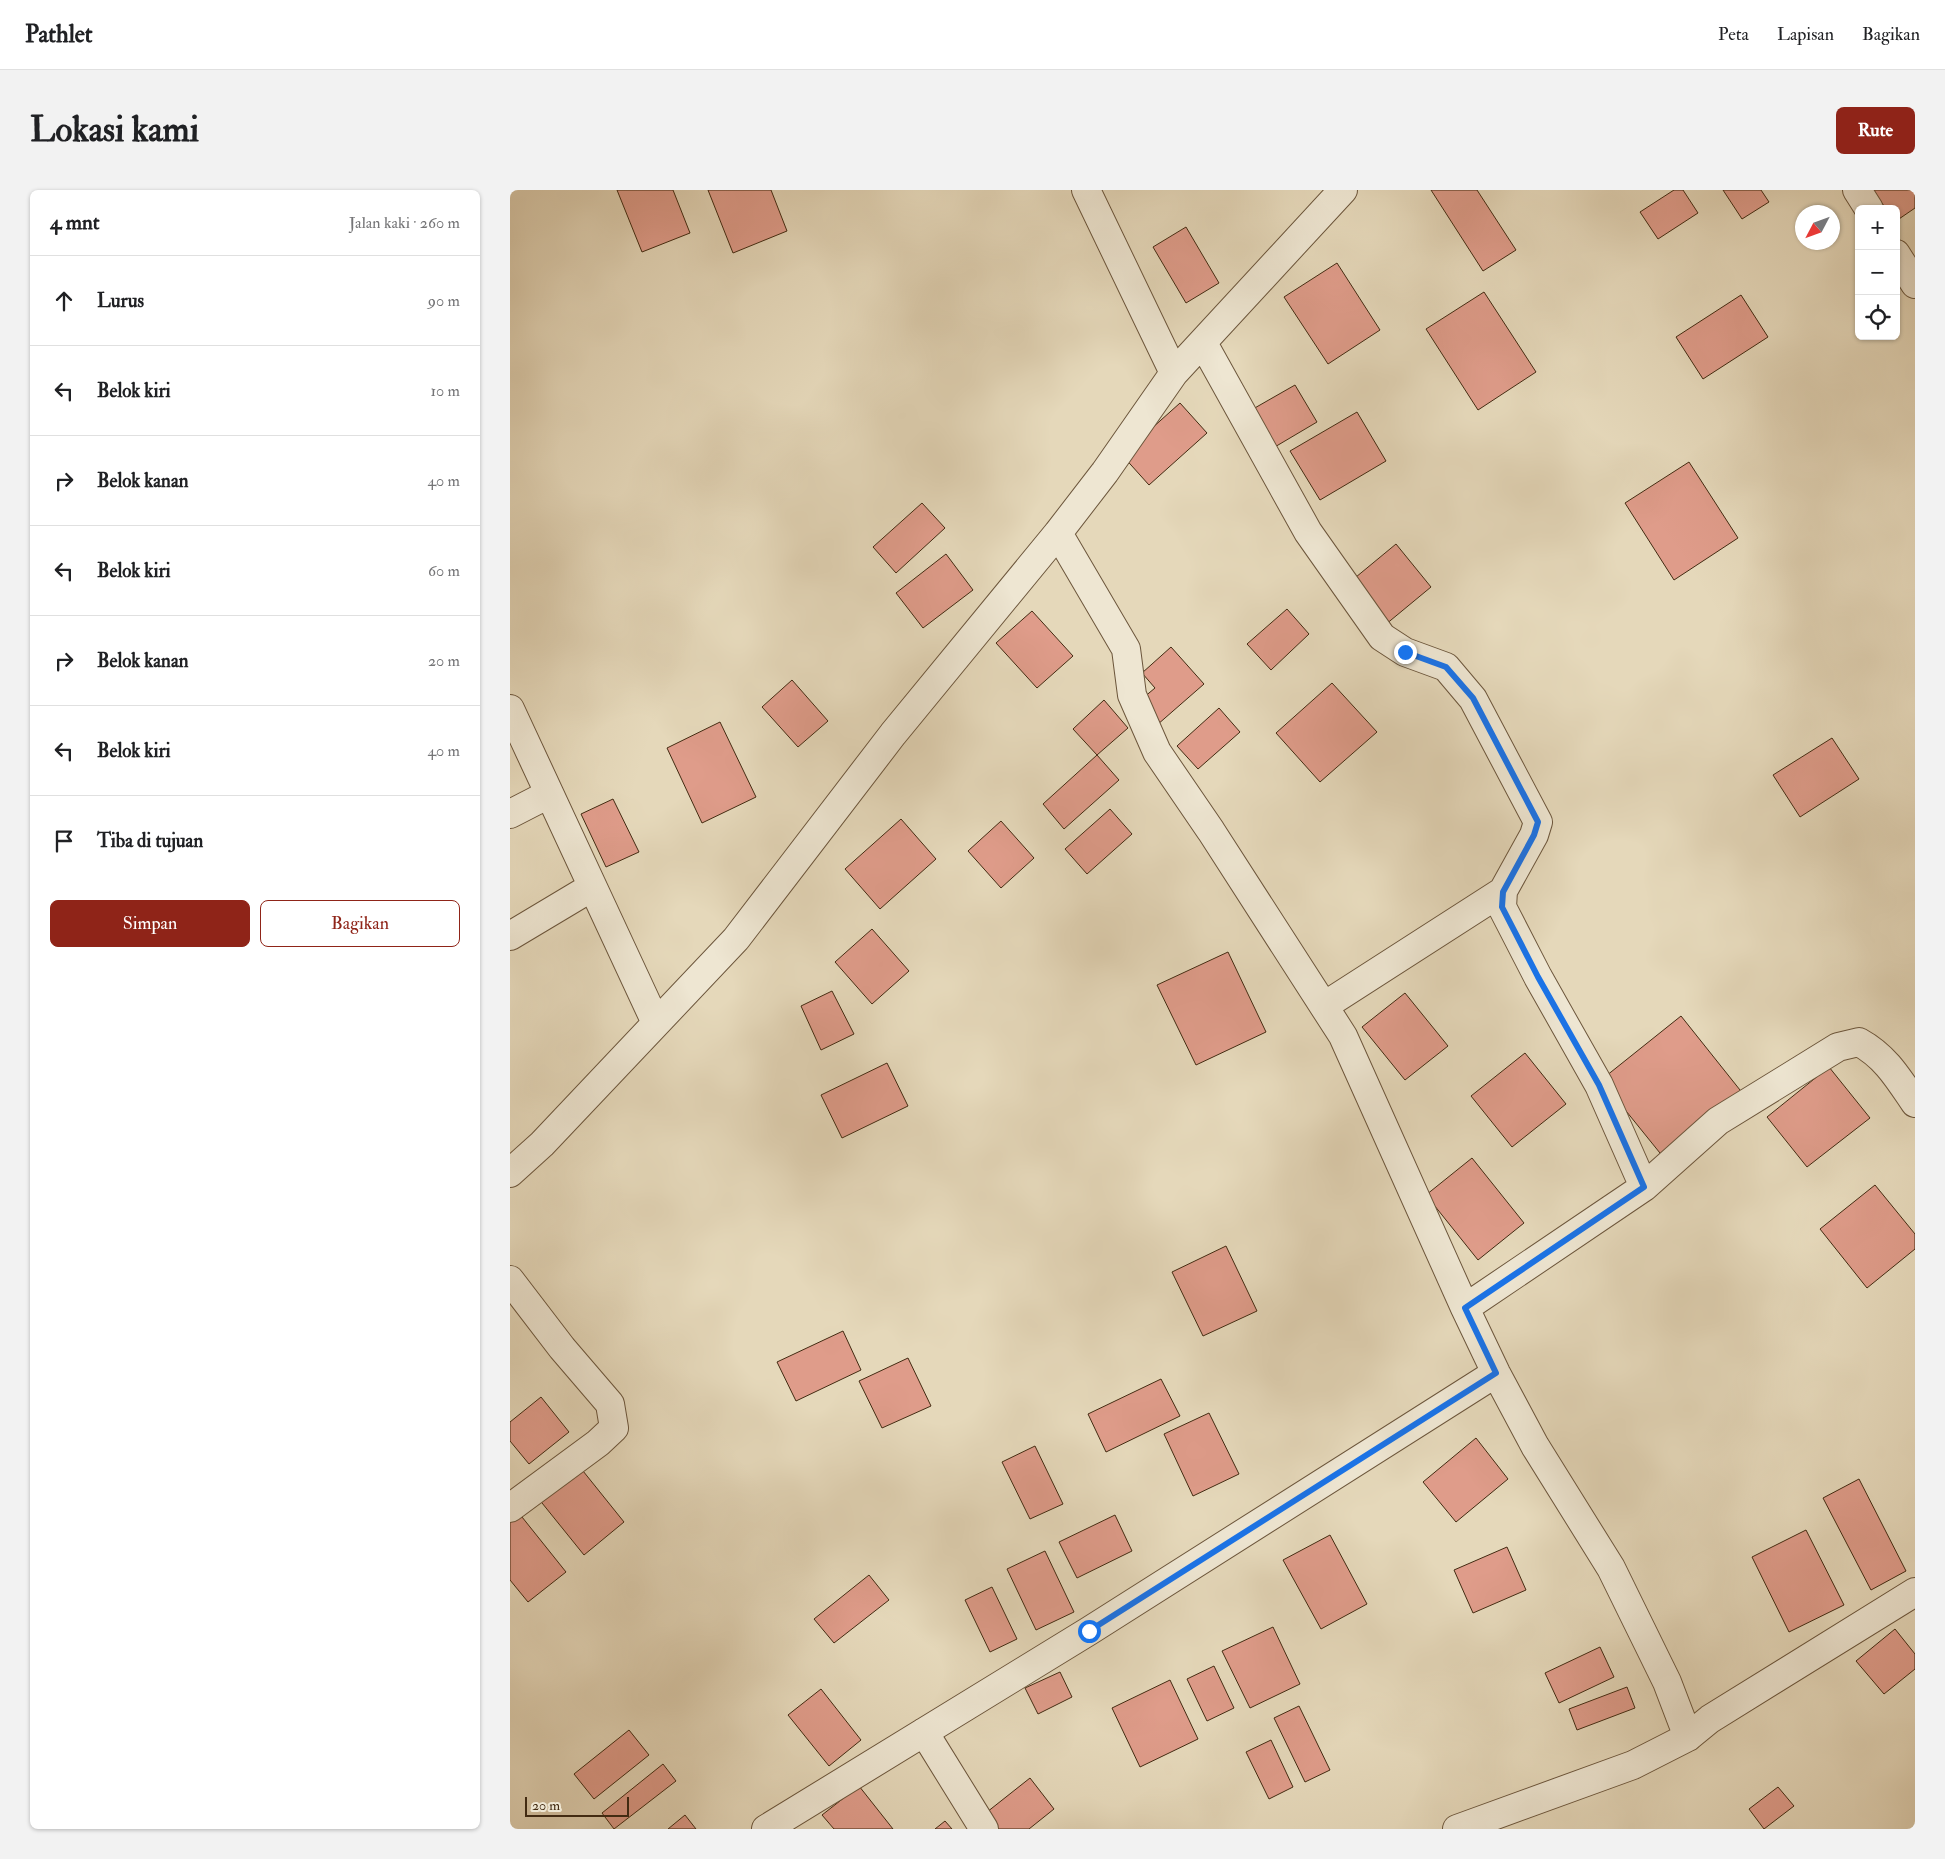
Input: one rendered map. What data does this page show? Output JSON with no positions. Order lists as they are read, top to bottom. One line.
{"scale_bar":"20 m","north":"bottom left","page":{"header":"Pathlet","nav":["Peta","Lapisan","Bagikan"],"buttons":["Rute",["Simpan","Bagikan"]],"title":"Lokasi kami","heading":["4 mnt","Jalan kaki · 260 m"],"map_buttons":["+","−"],"list":[["Lurus","90 m"],["Belok kiri","10 m"],["Belok kanan","40 m"],["Belok kiri","60 m"],["Belok kanan","20 m"],["Belok kiri","40 m"],"Tiba di tujuan"],"scale":"20 m"}}
